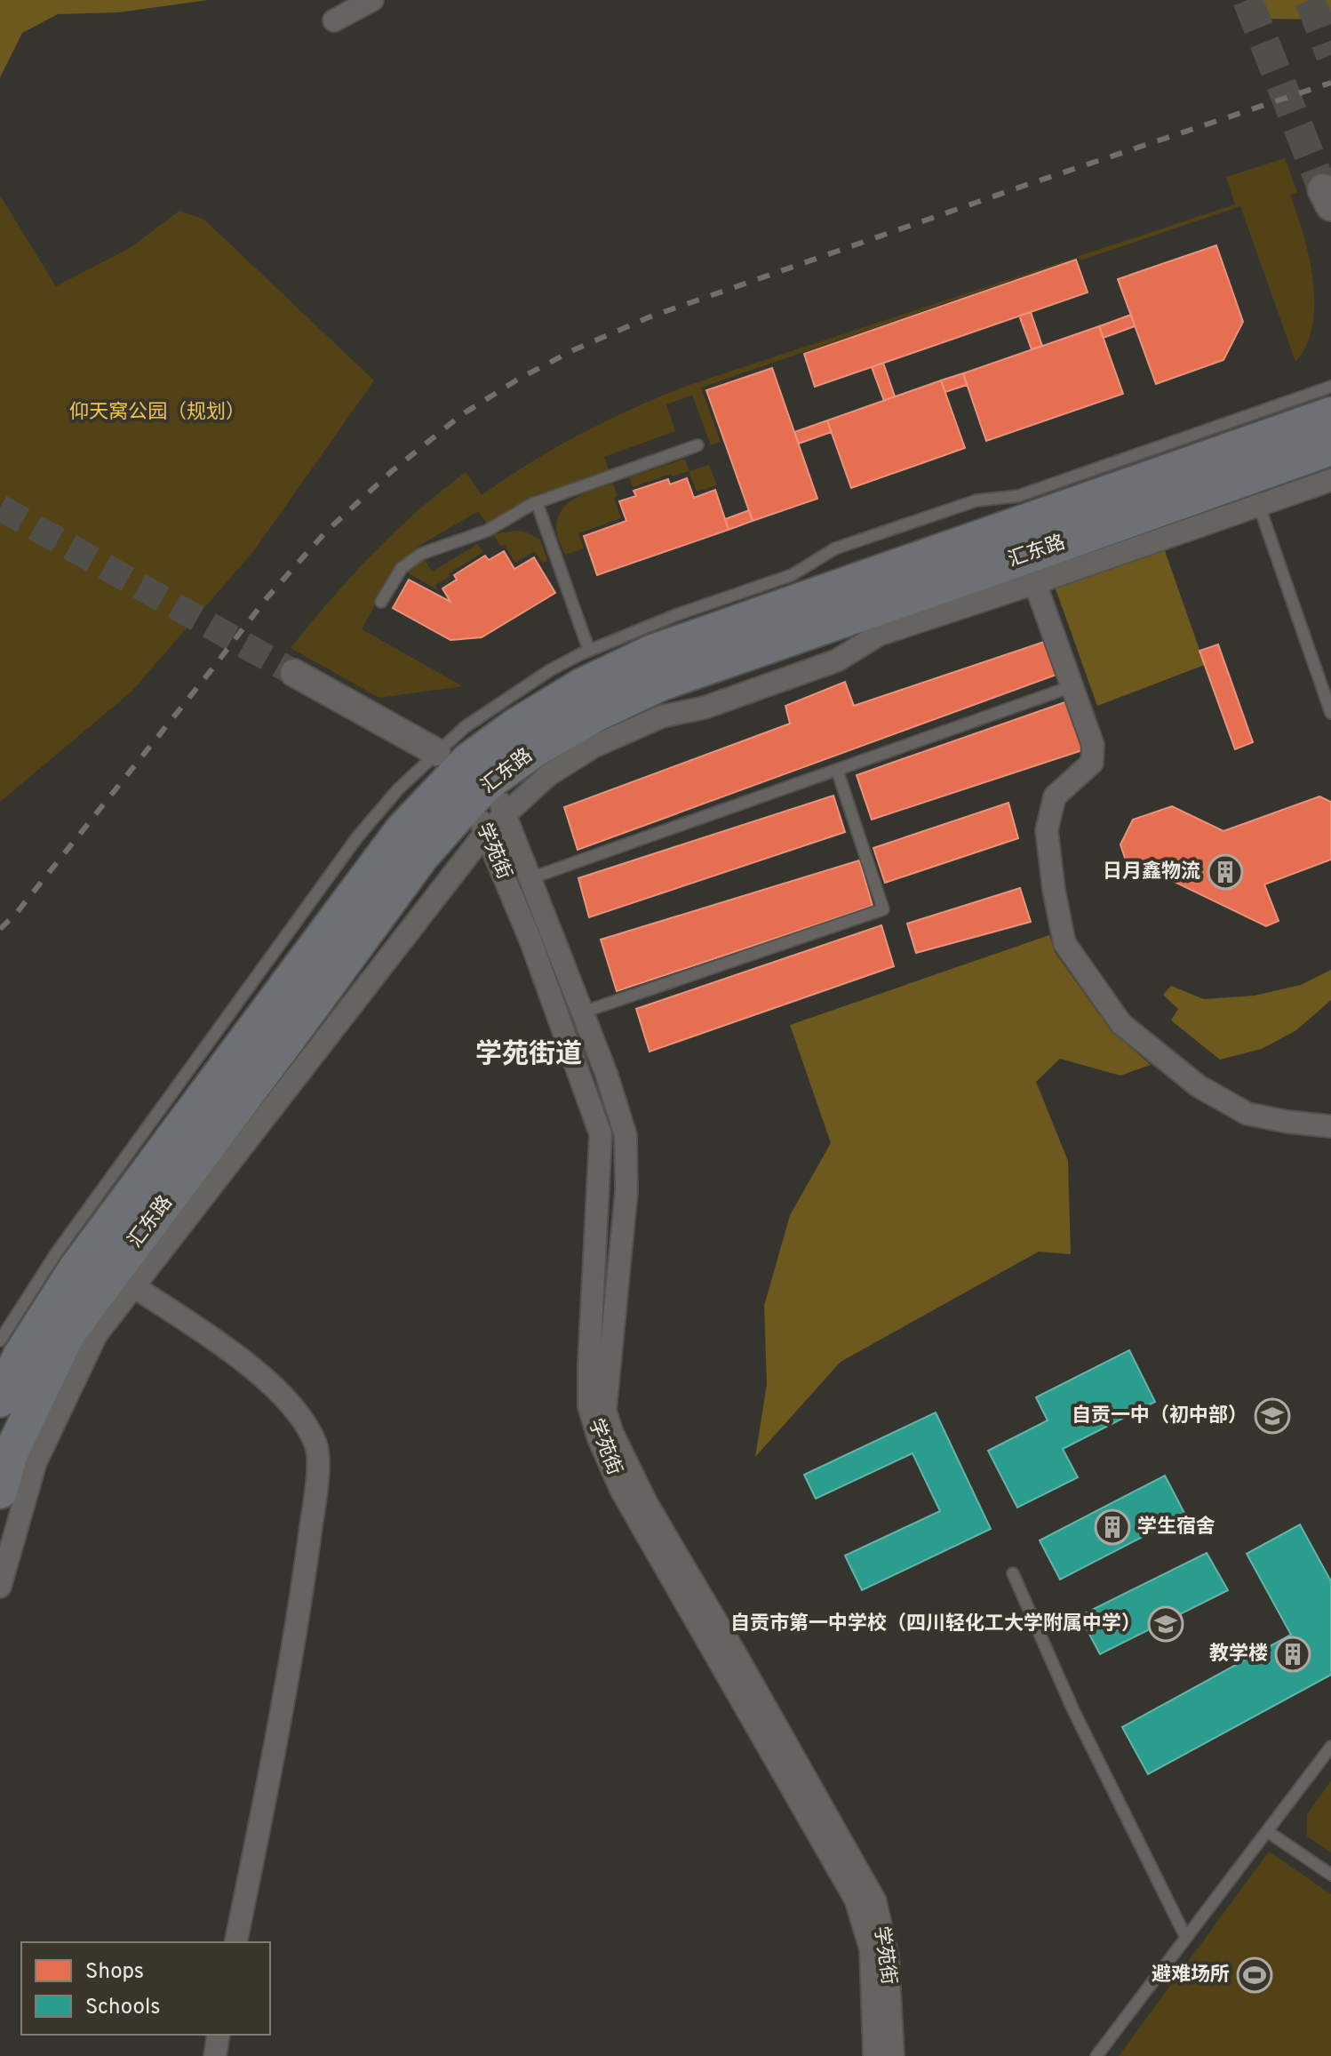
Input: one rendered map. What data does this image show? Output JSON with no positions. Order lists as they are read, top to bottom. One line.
{"streets":{"main road":["汇东路"],"street":["学苑街"]},"crossings":[["汇东路","学苑街"]],"districts":["学苑街道"],"parks":["仰天窝公园（规划）"],"places":{"building":["日月鑫物流","学生宿舍","教学楼"],"school or university":["自贡一中（初中部）","自贡市第一中学校（四川轻化工大学附属中学）"],"sports":["避难场所"]},"legend":["Shops","Schools"]}
